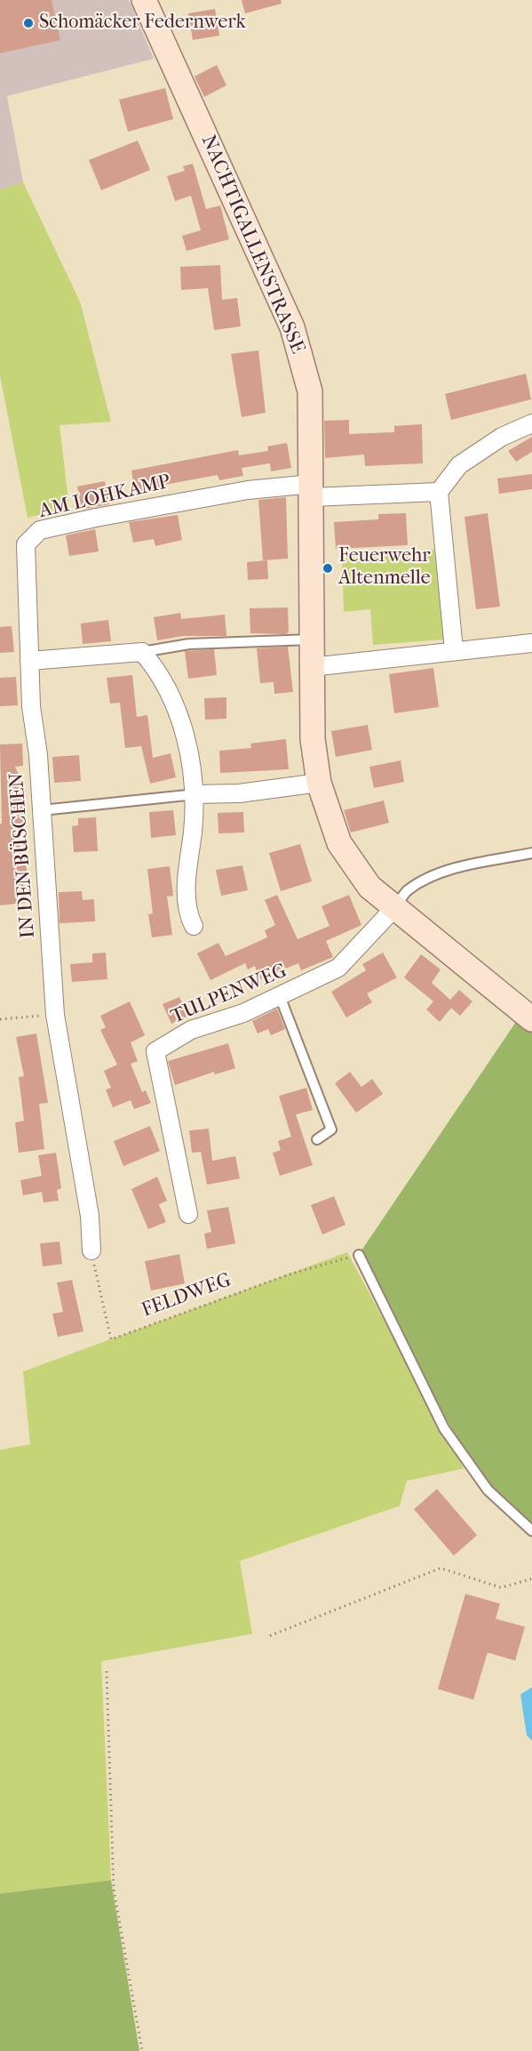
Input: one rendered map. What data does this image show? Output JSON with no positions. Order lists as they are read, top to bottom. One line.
{"streets":{"street":["NACHTIGALLENSTRASSE","AM LOHKAMP","IN DEN BÜSCHEN","TULPENWEG"],"path":["FELDWEG"]},"crossings":[["NACHTIGALLENSTRASSE","AM LOHKAMP"],["NACHTIGALLENSTRASSE","TULPENWEG"],["AM LOHKAMP","IN DEN BÜSCHEN"],["IN DEN BÜSCHEN","FELDWEG"]],"places":["Schomäcker Federnwerk","Feuerwehr Altenmelle"]}
